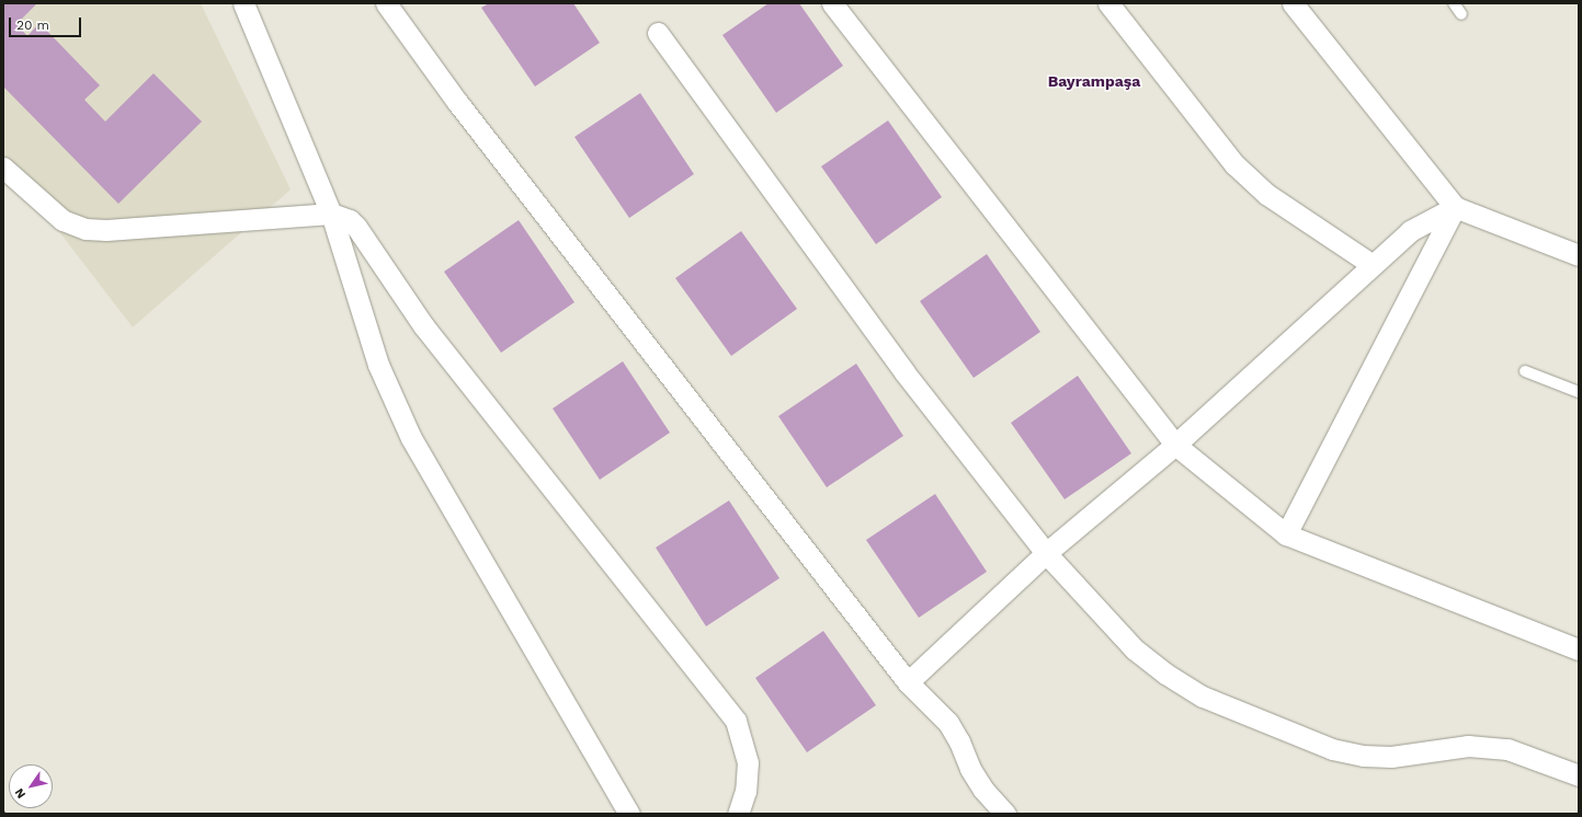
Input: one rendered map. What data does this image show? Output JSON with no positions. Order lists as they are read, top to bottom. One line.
{"districts":["Bayrampaşa"],"scale_bar":"20 m","north":"bottom left"}
